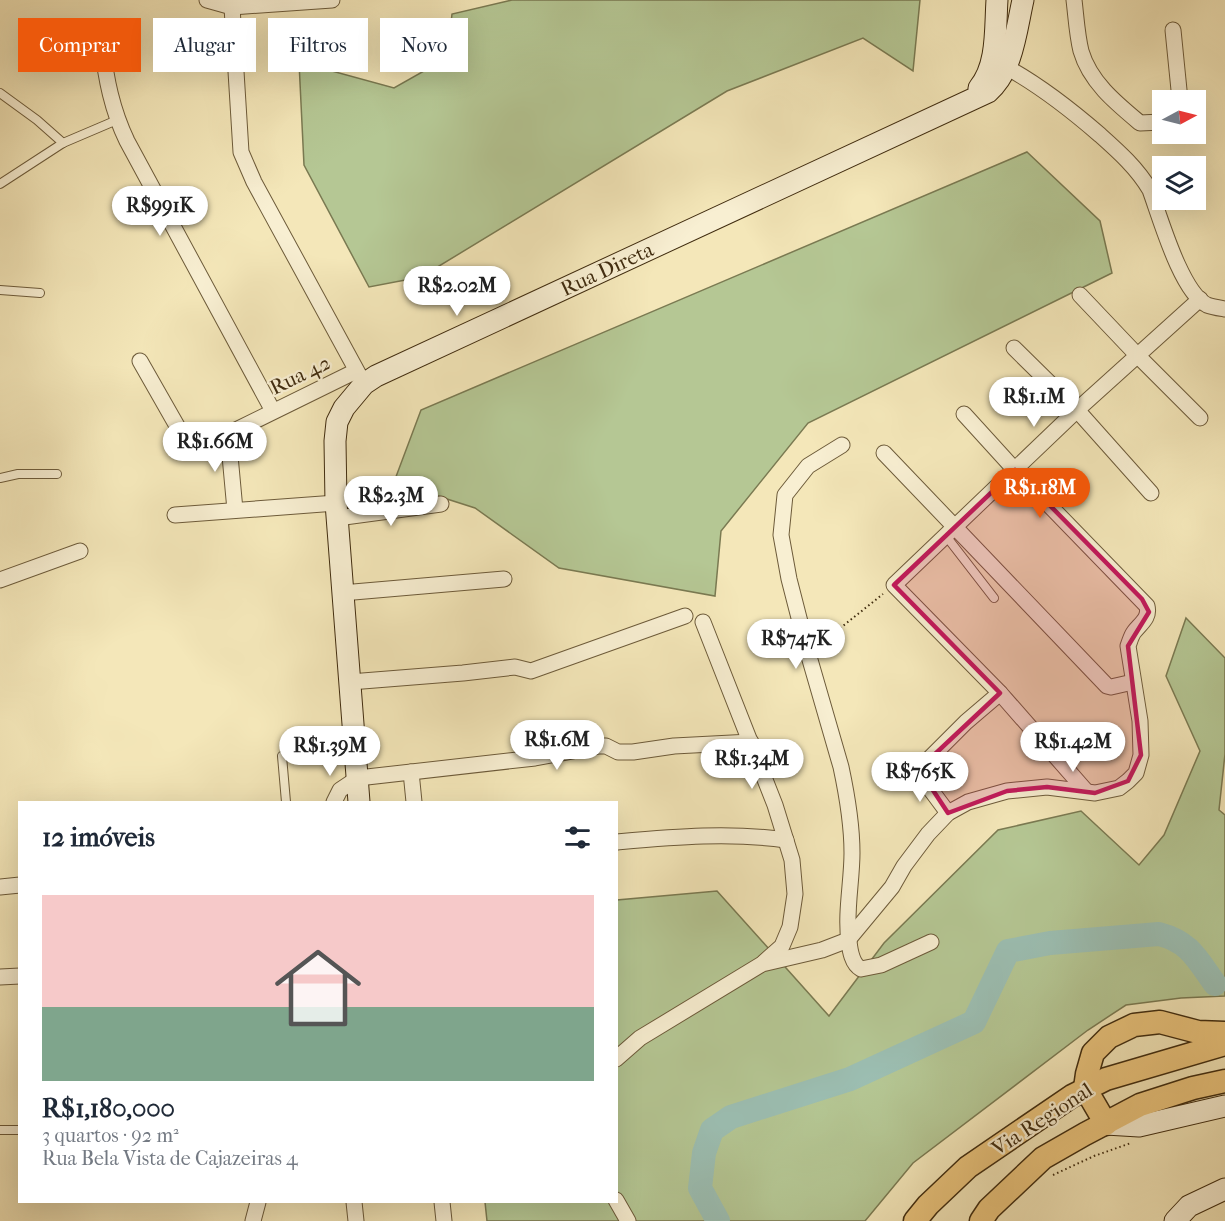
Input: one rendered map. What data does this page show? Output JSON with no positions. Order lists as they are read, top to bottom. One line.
{"streets":{"main road":["Via Regional"],"street":["Rua Direta","Rua 42"]},"crossings":[["Rua Direta","Rua 42"]],"north":"right","page":{"chip":["Comprar","Alugar","Filtros","Novo"],"price":["R$991K","R$2.02M","R$1.1M","R$1.66M","R$1.18M","R$2.3M","R$747K","R$1.6M","R$1.42M","R$1.39M","R$1.34M","R$765K"],"heading":"12 imóveis","list":[{"name":"R$1,180,000","note":"3 quartos · 92 m² · Rua Bela Vista de Cajazeiras 4"}]}}
